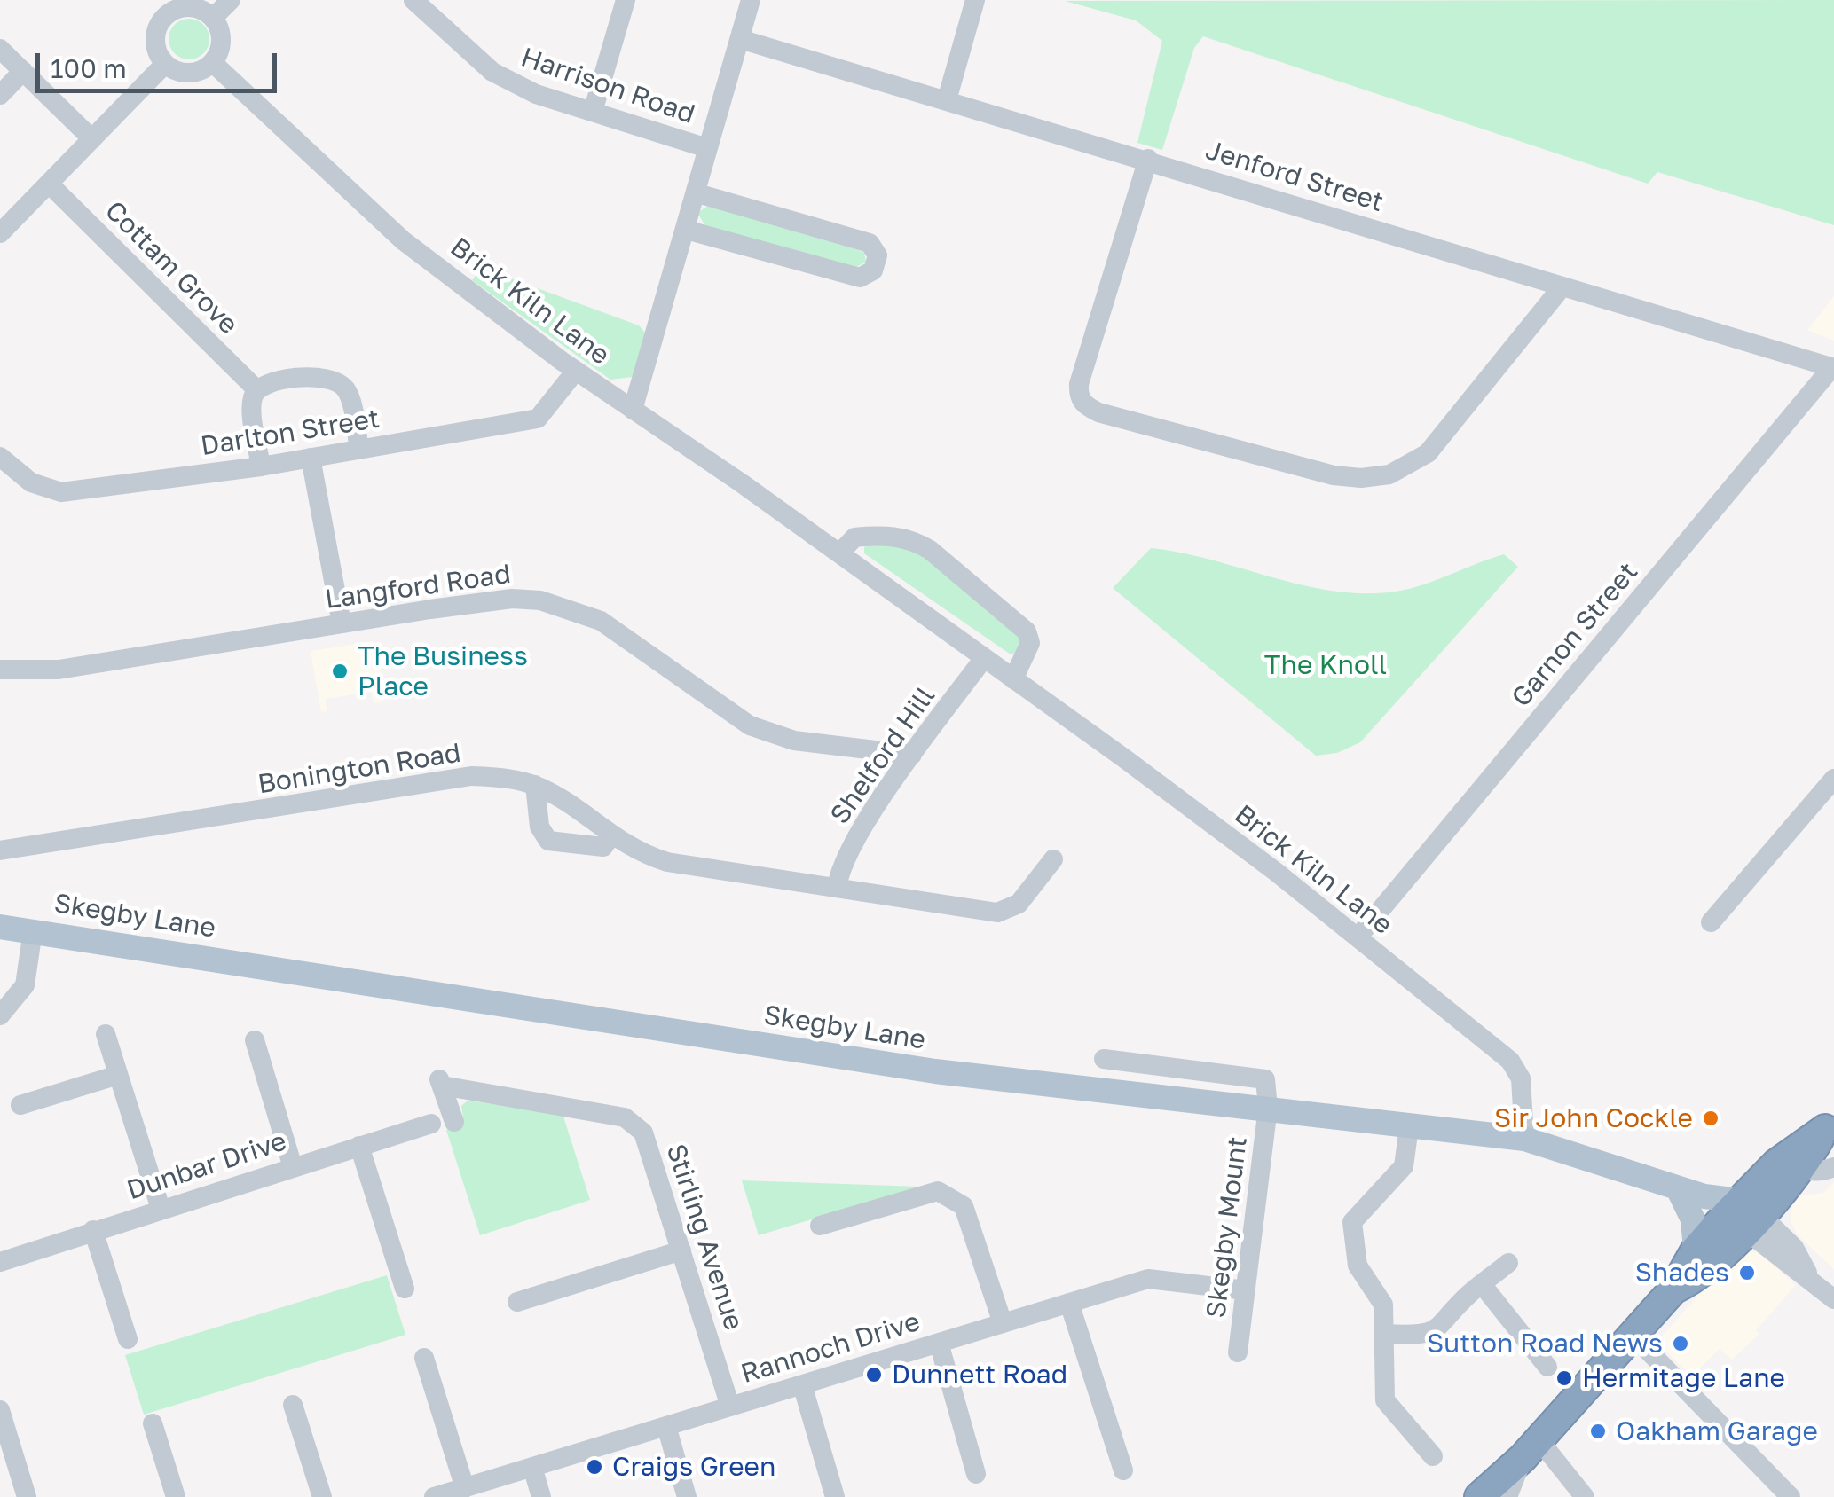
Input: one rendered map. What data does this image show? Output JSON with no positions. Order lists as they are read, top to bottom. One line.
{"streets":{"main road":["Skegby Lane"],"street":["Harrison Road","Jenford Street","Cottam Grove","Brick Kiln Lane","Darlton Street","Langford Road","Garnon Street","Shelford Hill","Bonington Road","Dunbar Drive","Skegby Mount","Stirling Avenue","Rannoch Drive"]},"crossings":[["Jenford Street","Garnon Street"],["Brick Kiln Lane","Darlton Street"],["Brick Kiln Lane","Garnon Street"],["Brick Kiln Lane","Shelford Hill"],["Brick Kiln Lane","Skegby Lane"],["Langford Road","Shelford Hill"],["Shelford Hill","Bonington Road"],["Skegby Lane","Skegby Mount"],["Skegby Mount","Rannoch Drive"],["Stirling Avenue","Rannoch Drive"]],"parks":["The Knoll"],"places":["The Business Place","Sir John Cockle","Shades","Sutton Road News","Dunnett Road","Hermitage Lane","Oakham Garage","Craigs Green"],"scale_bar":"100 m"}
